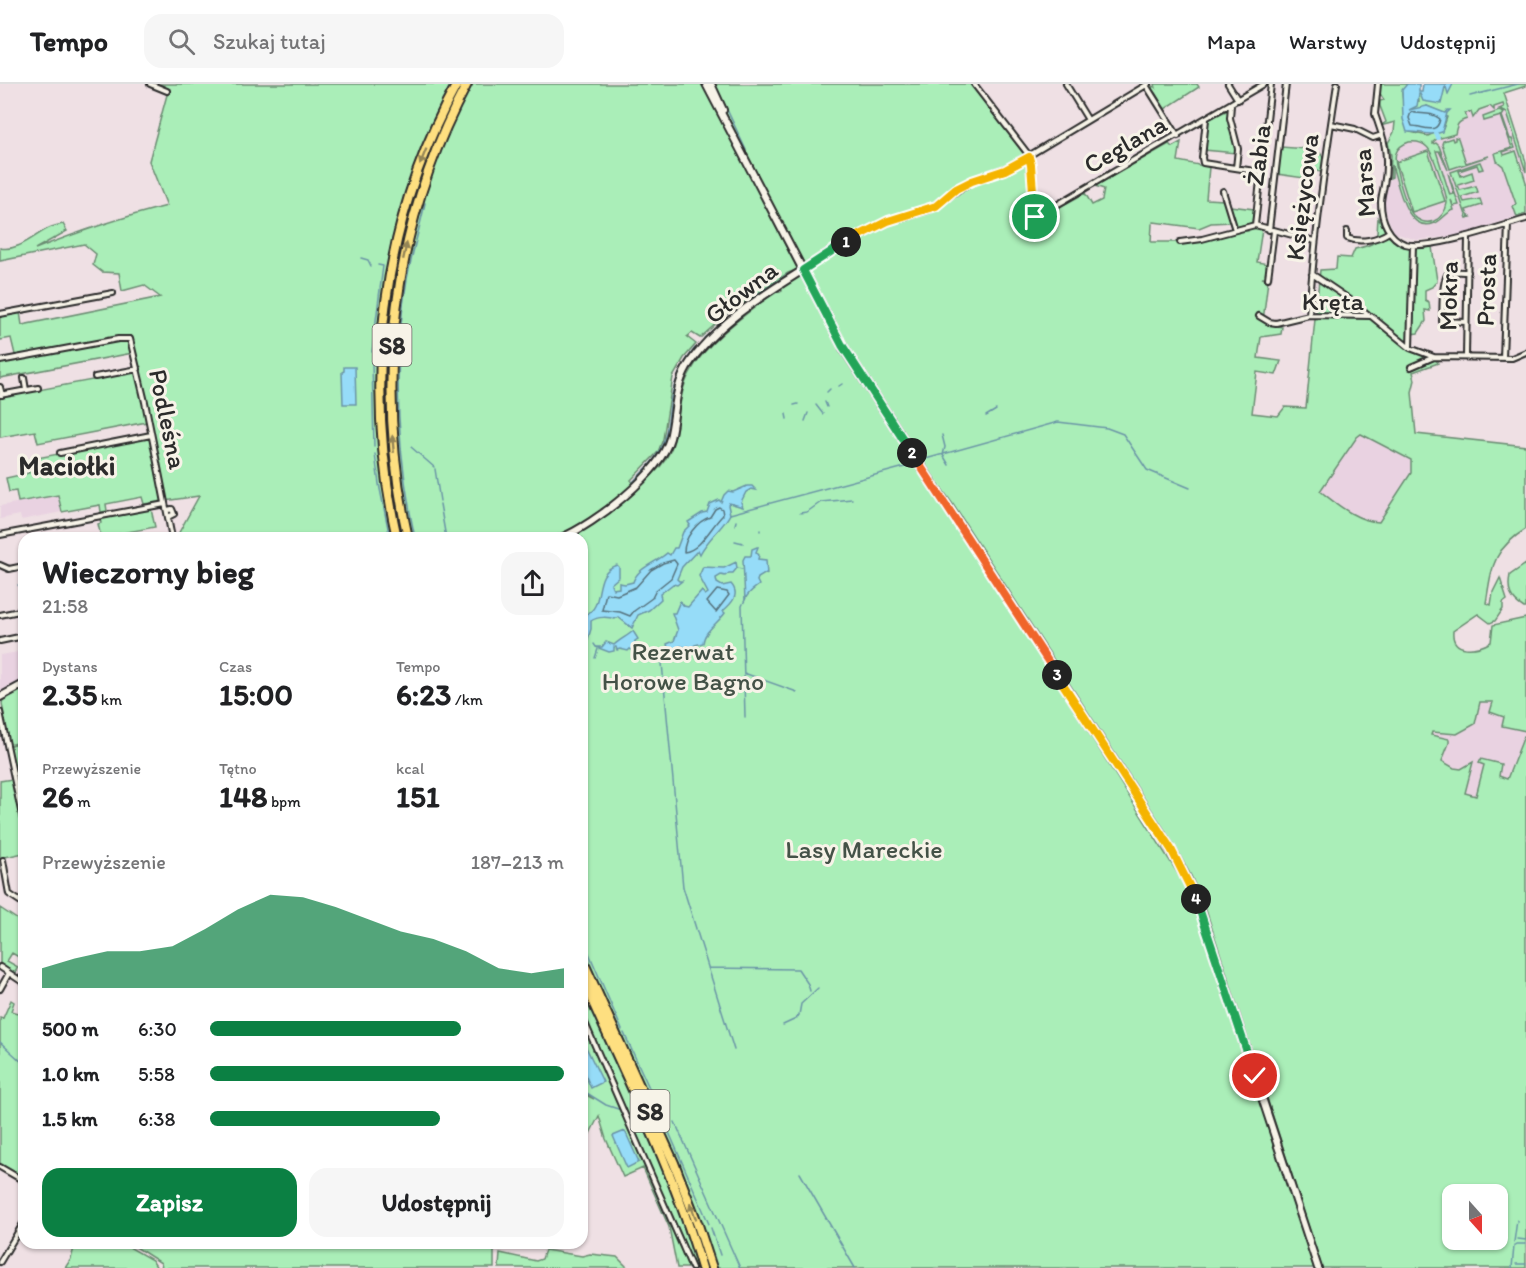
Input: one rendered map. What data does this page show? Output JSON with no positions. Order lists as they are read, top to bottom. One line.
{"streets":{"highway":["S8"],"main road":["Główna"],"street":["Ceglana","Żabia","Marsa","Księżycowa","Prosta","Mokra","Kręta","Podleśna"]},"crossings":[["Ceglana","Główna"],["Marsa","Księżycowa"],["Księżycowa","Kręta"]],"districts":["Maciołki"],"parks":["Rezerwat Horowe Bagno","Lasy Mareckie"],"north":"bottom","page":{"header":"Tempo","search":"Szukaj tutaj","nav":["Mapa","Warstwy","Udostępnij"],"pins":["1","2","3","4"],"heading":["Wieczorny bieg","21:58"],"stats":[["Dystans","2.35 km"],["Czas","15:00"],["Tempo","6:23 /km"],["Przewyższenie","26 m"],["Tętno","148 bpm"],["kcal","151"]],"chart":["Przewyższenie","187–213 m"],"list":[{"name":"500 m","note":"6:30"},{"name":"1.0 km","note":"5:58"},{"name":"1.5 km","note":"6:38"}],"buttons":["Zapisz","Udostępnij"]}}
